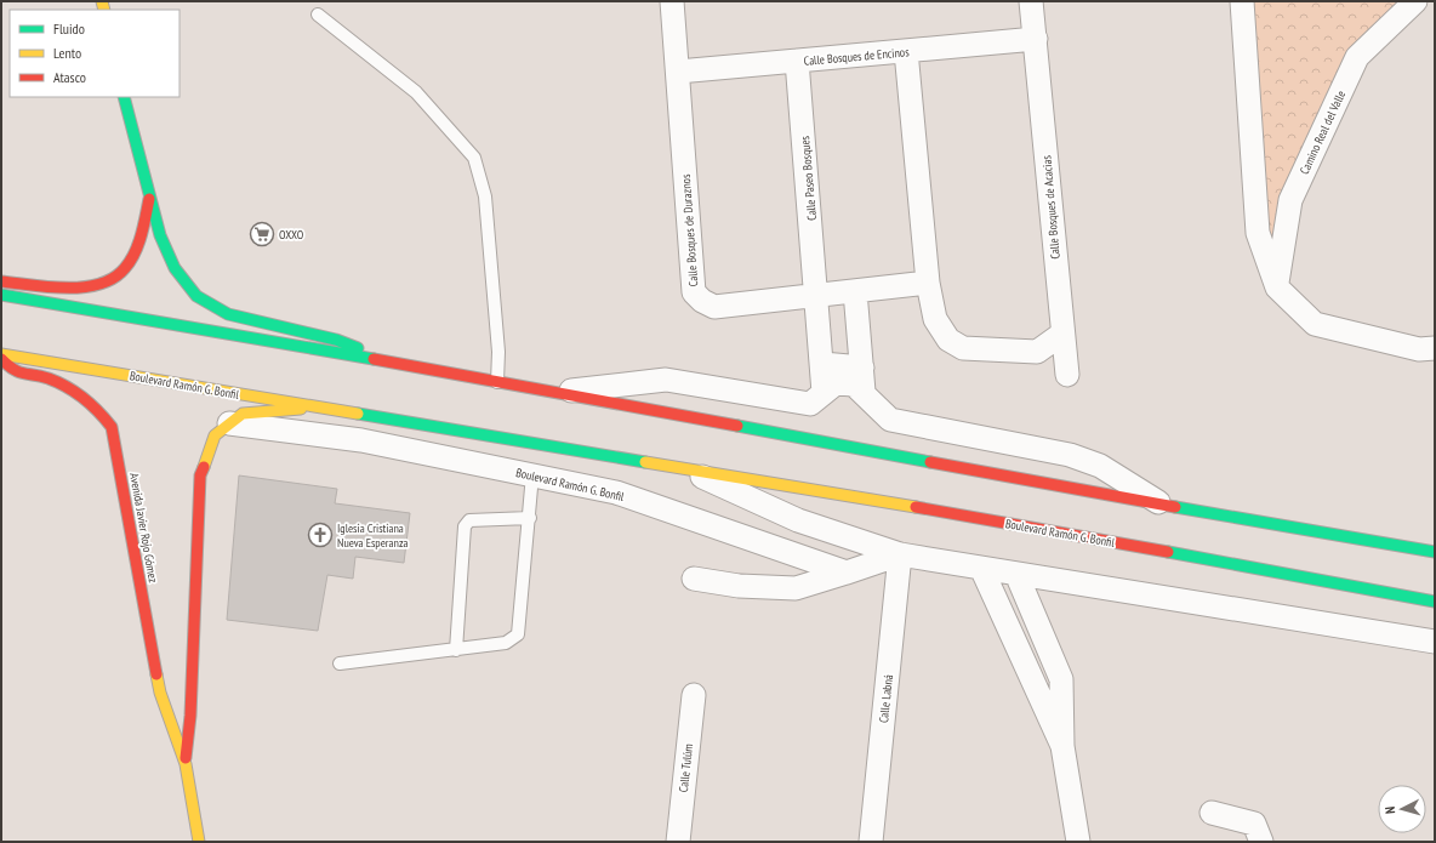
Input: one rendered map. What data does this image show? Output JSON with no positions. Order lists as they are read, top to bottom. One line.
{"streets":{"main road":["Boulevard Ramón G. Bonfil","Avenida Javier Rojo Gómez"],"street":["Calle Bosques de Encinos","Camino Real del Valle","Calle Paseo Bosques","Calle Bosques de Acacias","Calle Bosques de Duraznos","Calle Labná","Calle Tulúm"]},"crossings":[["Calle Bosques de Encinos","Calle Paseo Bosques"],["Calle Bosques de Encinos","Calle Bosques de Acacias"],["Calle Bosques de Encinos","Calle Bosques de Duraznos"],["Calle Paseo Bosques","Calle Bosques de Duraznos"],["Boulevard Ramón G. Bonfil","Avenida Javier Rojo Gómez"],["Boulevard Ramón G. Bonfil","Calle Labná"]],"places":{"supermarket":["OXXO"],"church":["Iglesia Cristiana Nueva Esperanza"]},"legend":["Fluido","Lento","Atasco"],"north":"left"}
